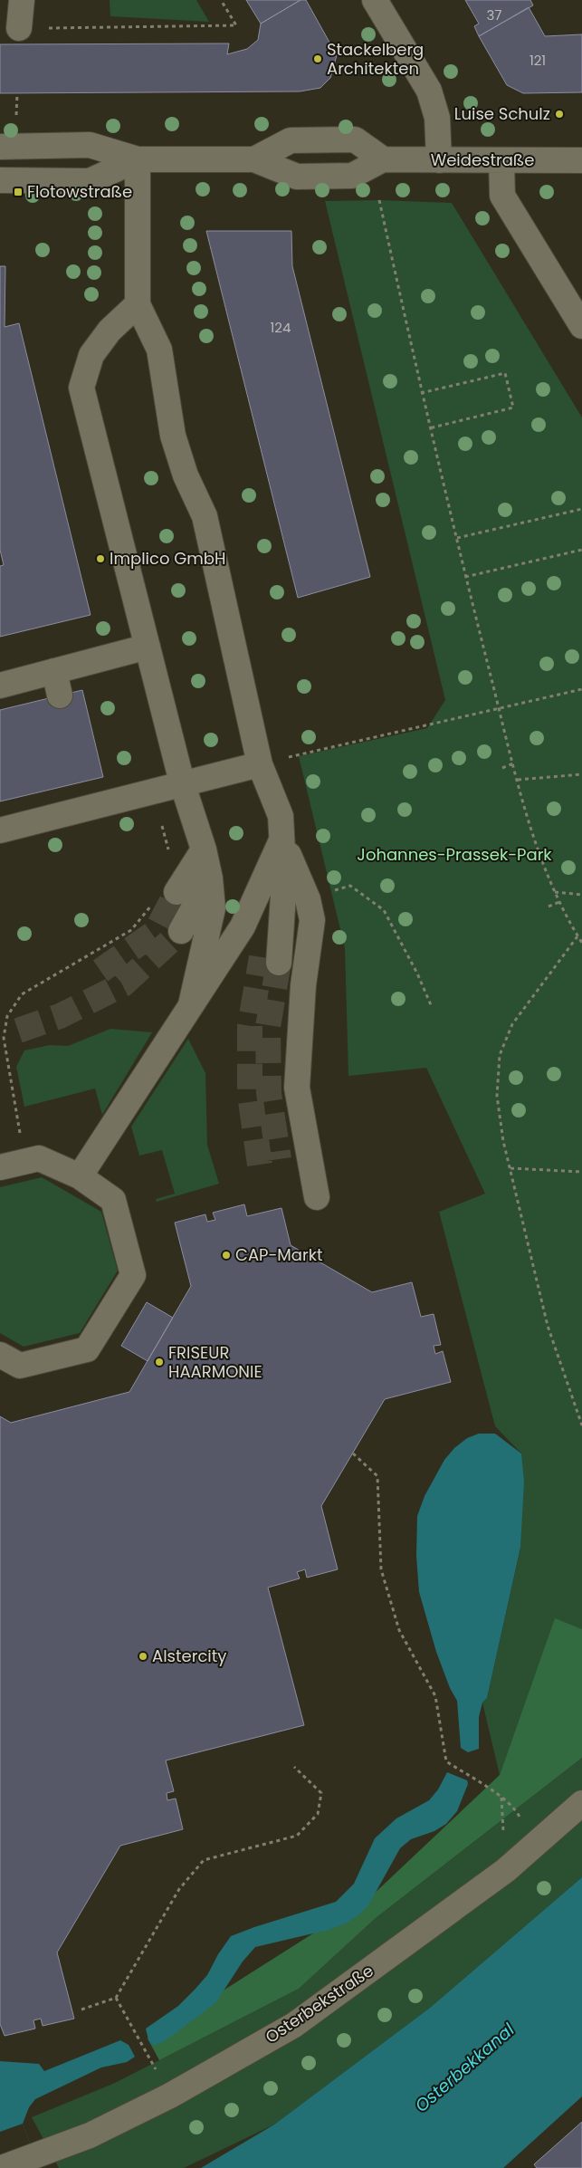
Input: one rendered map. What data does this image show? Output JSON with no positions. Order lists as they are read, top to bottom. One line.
{"streets":{"street":["Weidestraße","Osterbekstraße"]},"water":["Osterbekkanal"],"parks":["Johannes-Prassek-Park"],"places":{"other":["Stackelberg Architekten","Luise Schulz","Implico GmbH","CAP-Markt","FRISEUR HAARMONIE","Alstercity"],"transit":["Flotowstraße"]},"house_numbers":["37","121","124"]}
